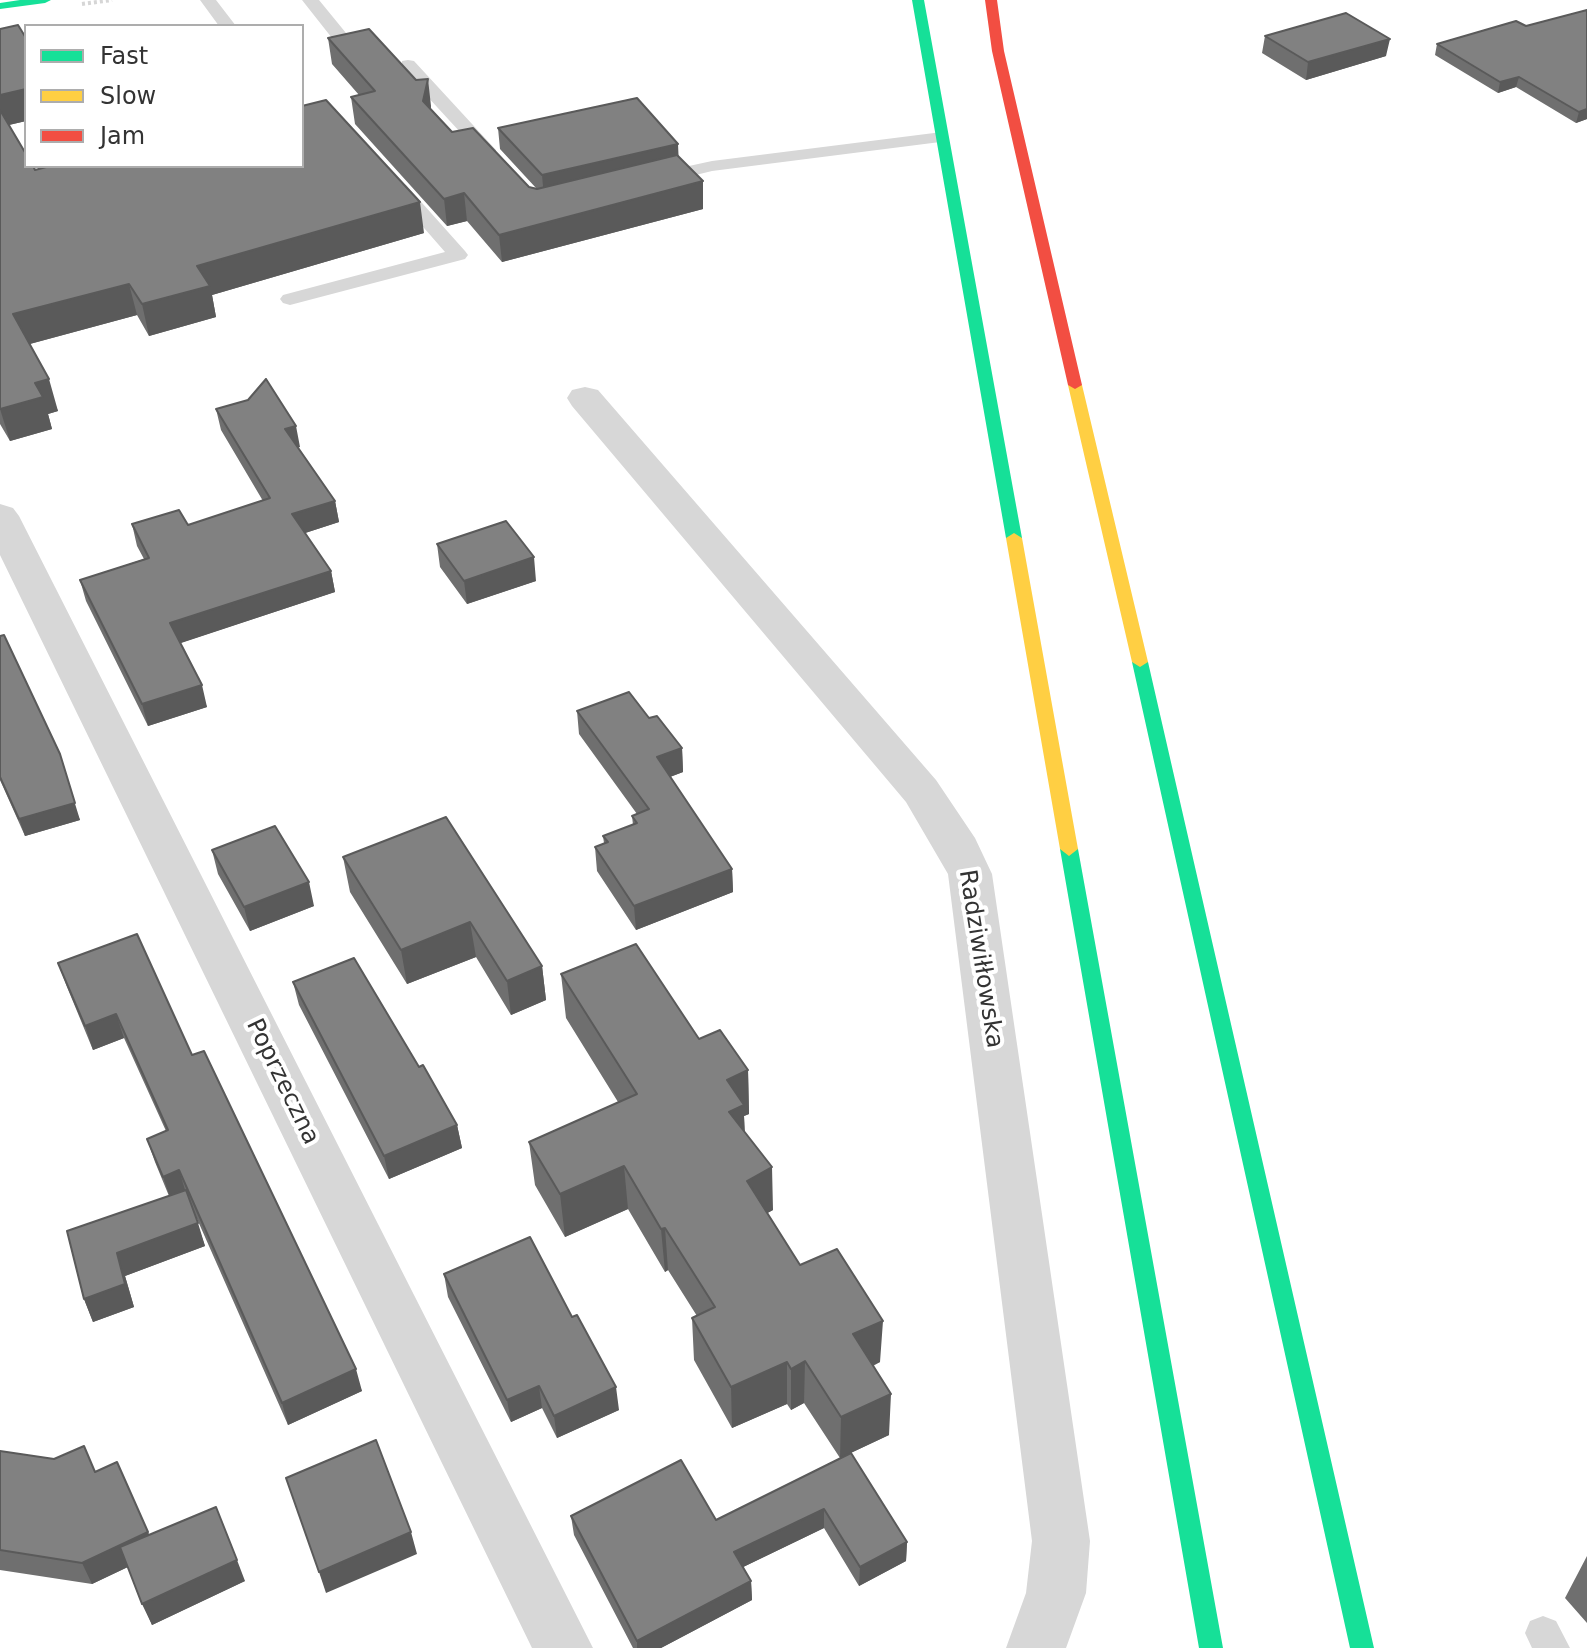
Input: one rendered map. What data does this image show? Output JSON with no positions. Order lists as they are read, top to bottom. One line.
{"streets":{"street":["Radziwiłłowska","Poprzeczna"]},"legend":["Fast","Slow","Jam"]}
